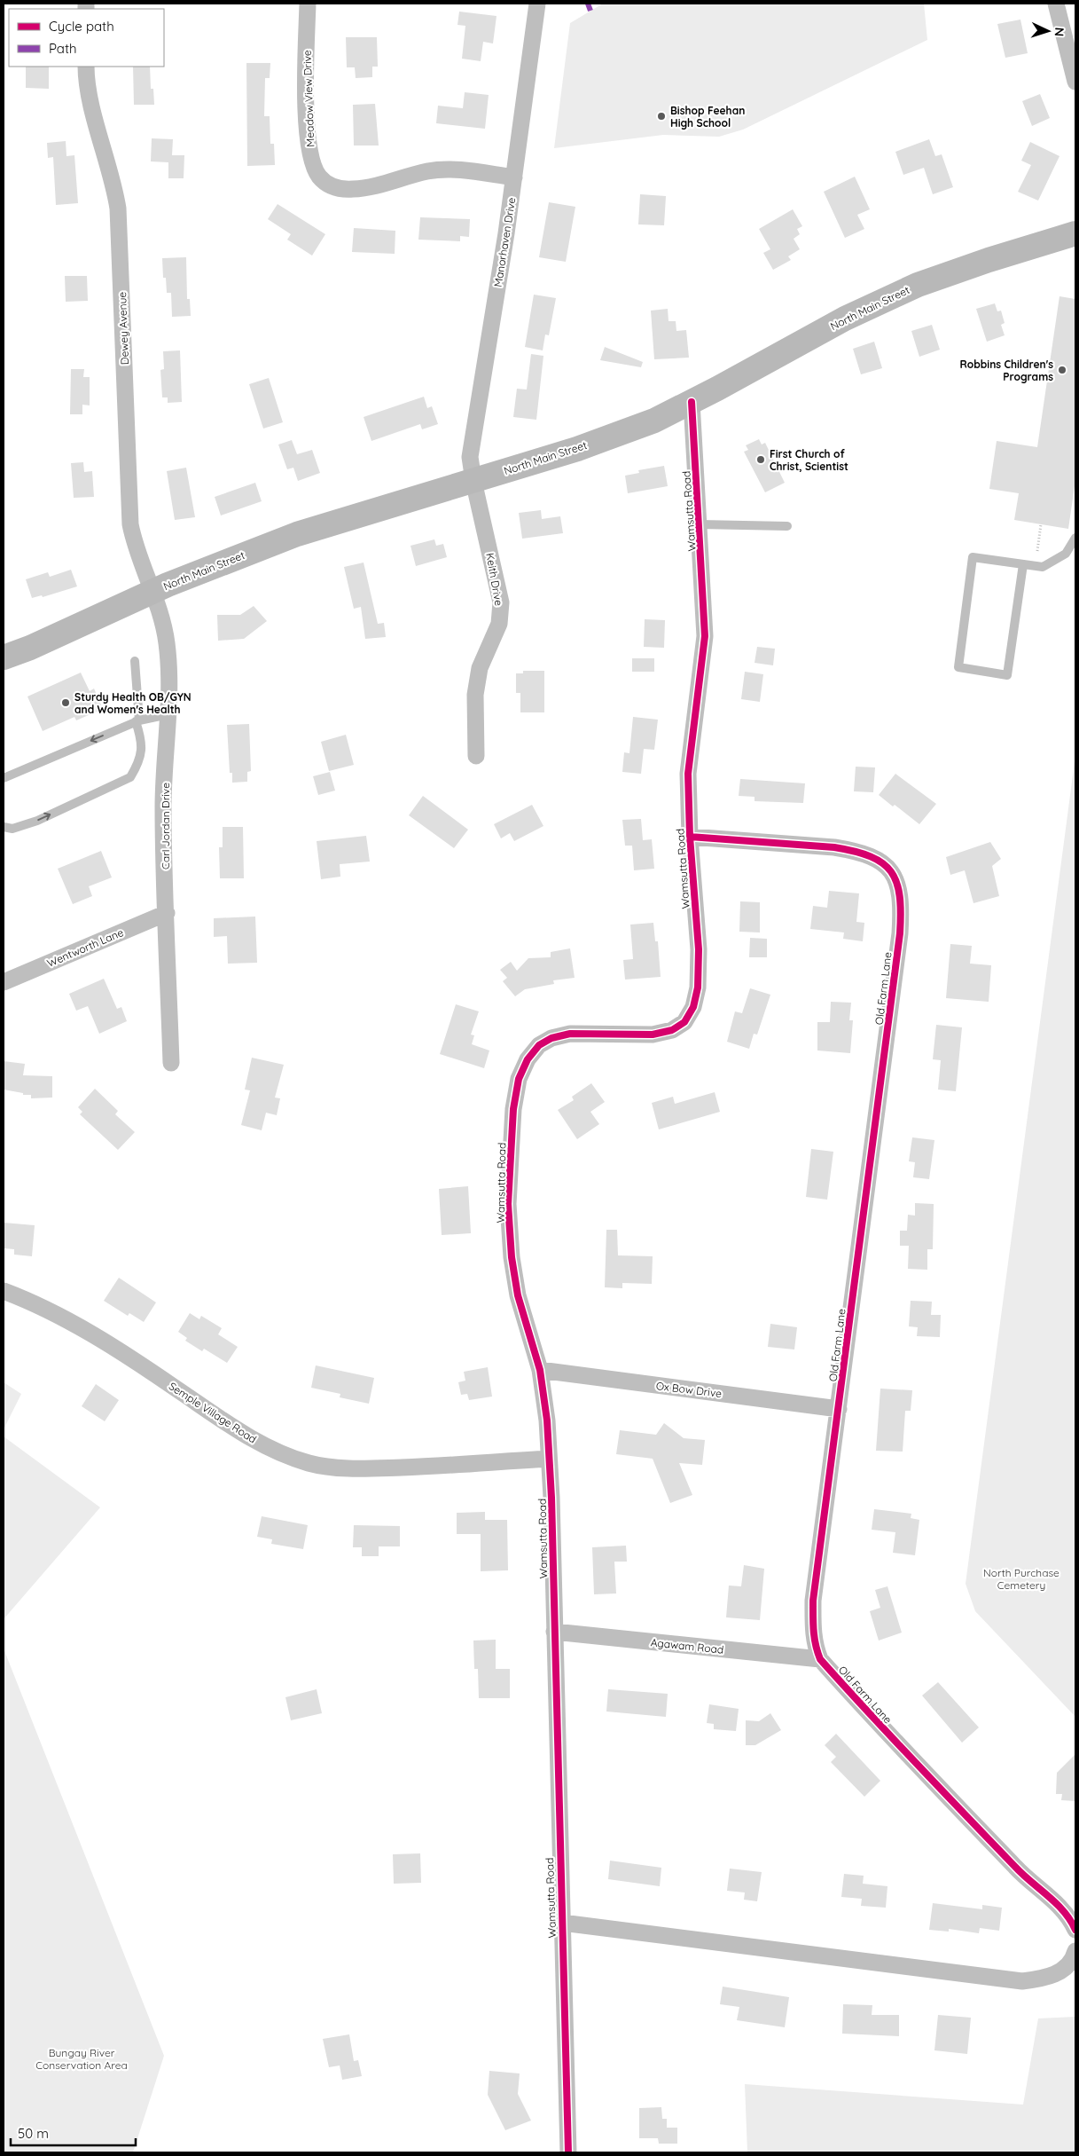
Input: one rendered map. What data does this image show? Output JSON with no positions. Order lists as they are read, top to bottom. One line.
{"streets":{"main road":["North Main Street"],"street":["Meadow View Drive","Manorhaven Drive","Dewey Avenue","Wamsutta Road","Keith Drive","Carl Jordan Drive","Wentworth Lane","Old Farm Lane","Ox Bow Drive","Semple Village Road","Agawam Road"]},"crossings":[["Meadow View Drive","Manorhaven Drive"],["Manorhaven Drive","North Main Street"],["Manorhaven Drive","Keith Drive"],["North Main Street","Dewey Avenue"],["North Main Street","Wamsutta Road"],["North Main Street","Keith Drive"],["North Main Street","Carl Jordan Drive"],["Dewey Avenue","Carl Jordan Drive"],["Wamsutta Road","Old Farm Lane"],["Wamsutta Road","Ox Bow Drive"],["Wamsutta Road","Semple Village Road"],["Wamsutta Road","Agawam Road"],["Carl Jordan Drive","Wentworth Lane"],["Old Farm Lane","Ox Bow Drive"],["Old Farm Lane","Agawam Road"]],"parks":["North Purchase Cemetery","Bungay River Conservation Area"],"places":["Bishop Feehan High School","Robbins Children's Programs","First Church of Christ, Scientist","Sturdy Health OB/GYN and Women's Health"],"legend":["Cycle path","Path"],"scale_bar":"50 m","north":"right"}
